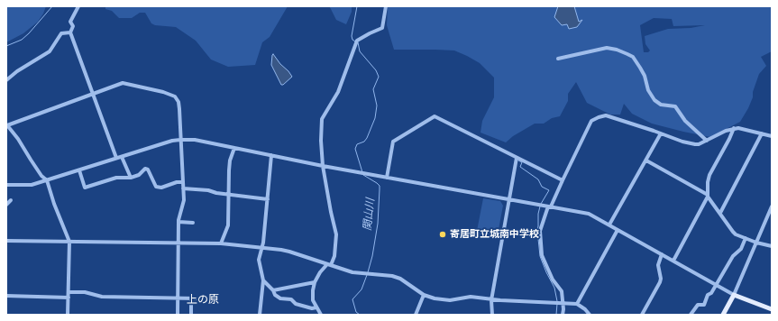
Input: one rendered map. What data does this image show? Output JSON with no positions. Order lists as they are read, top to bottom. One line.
{"districts":["上の原"],"water":["関山川"],"places":["寄居町立城南中学校"]}
